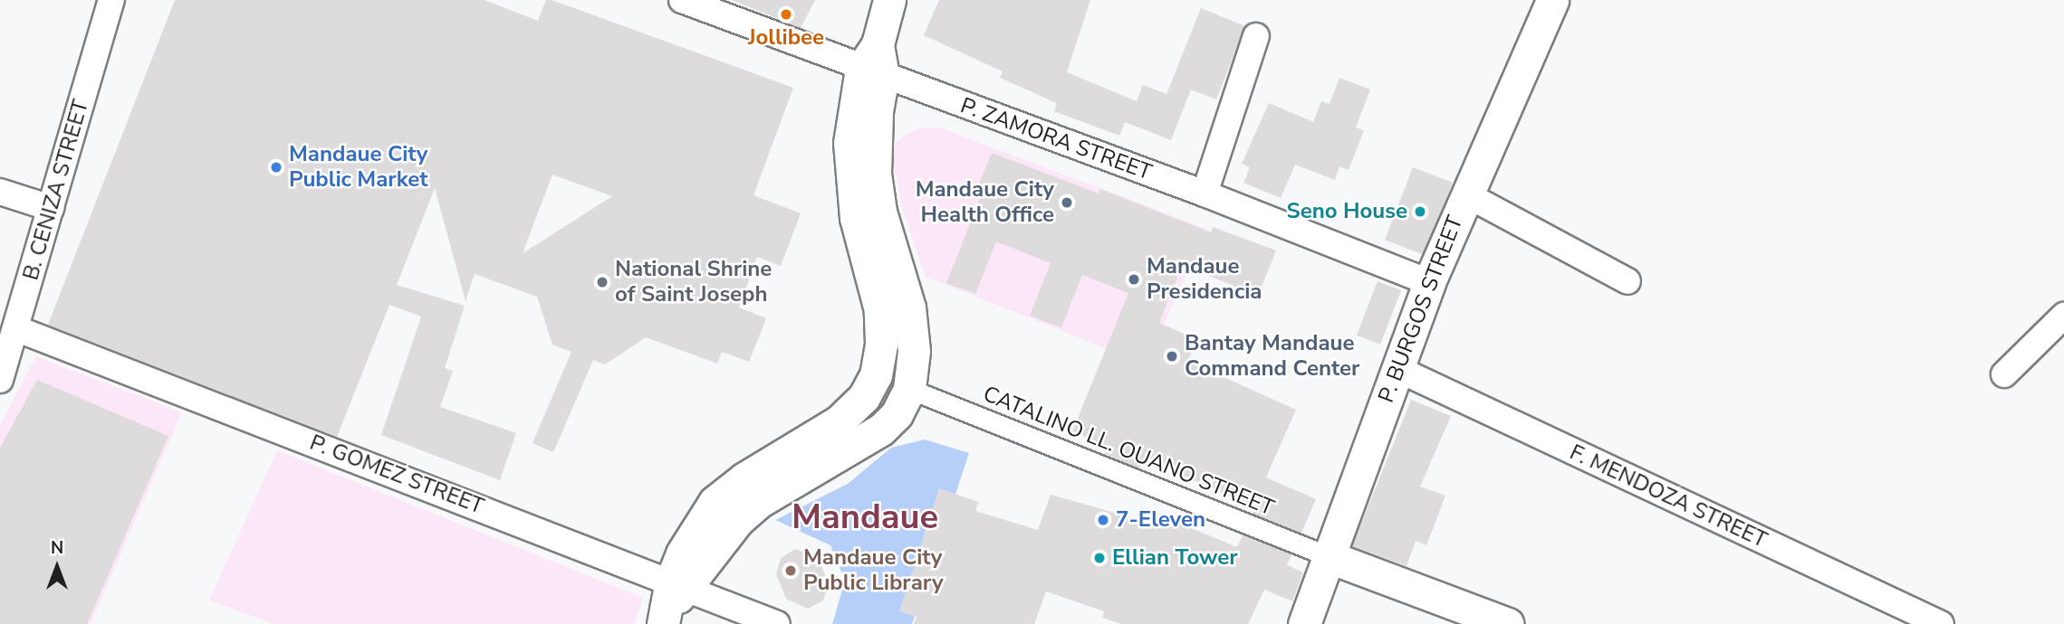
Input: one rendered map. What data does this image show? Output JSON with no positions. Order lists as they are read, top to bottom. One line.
{"streets":{"street":["P. ZAMORA STREET","B. CENIZA STREET","P. BURGOS STREET","CATALINO LL. OUANO STREET","P. GOMEZ STREET","F. MENDOZA STREET"]},"crossings":[["P. ZAMORA STREET","P. BURGOS STREET"],["B. CENIZA STREET","P. GOMEZ STREET"],["P. BURGOS STREET","CATALINO LL. OUANO STREET"],["P. BURGOS STREET","F. MENDOZA STREET"]],"districts":["Mandaue"],"places":["Jollibee","Mandaue City Public Market","Mandaue City Health Office","Seno House","Mandaue Presidencia","National Shrine of Saint Joseph","Bantay Mandaue Command Center","7-Eleven","Ellian Tower","Mandaue City Public Library"],"north":"top"}
